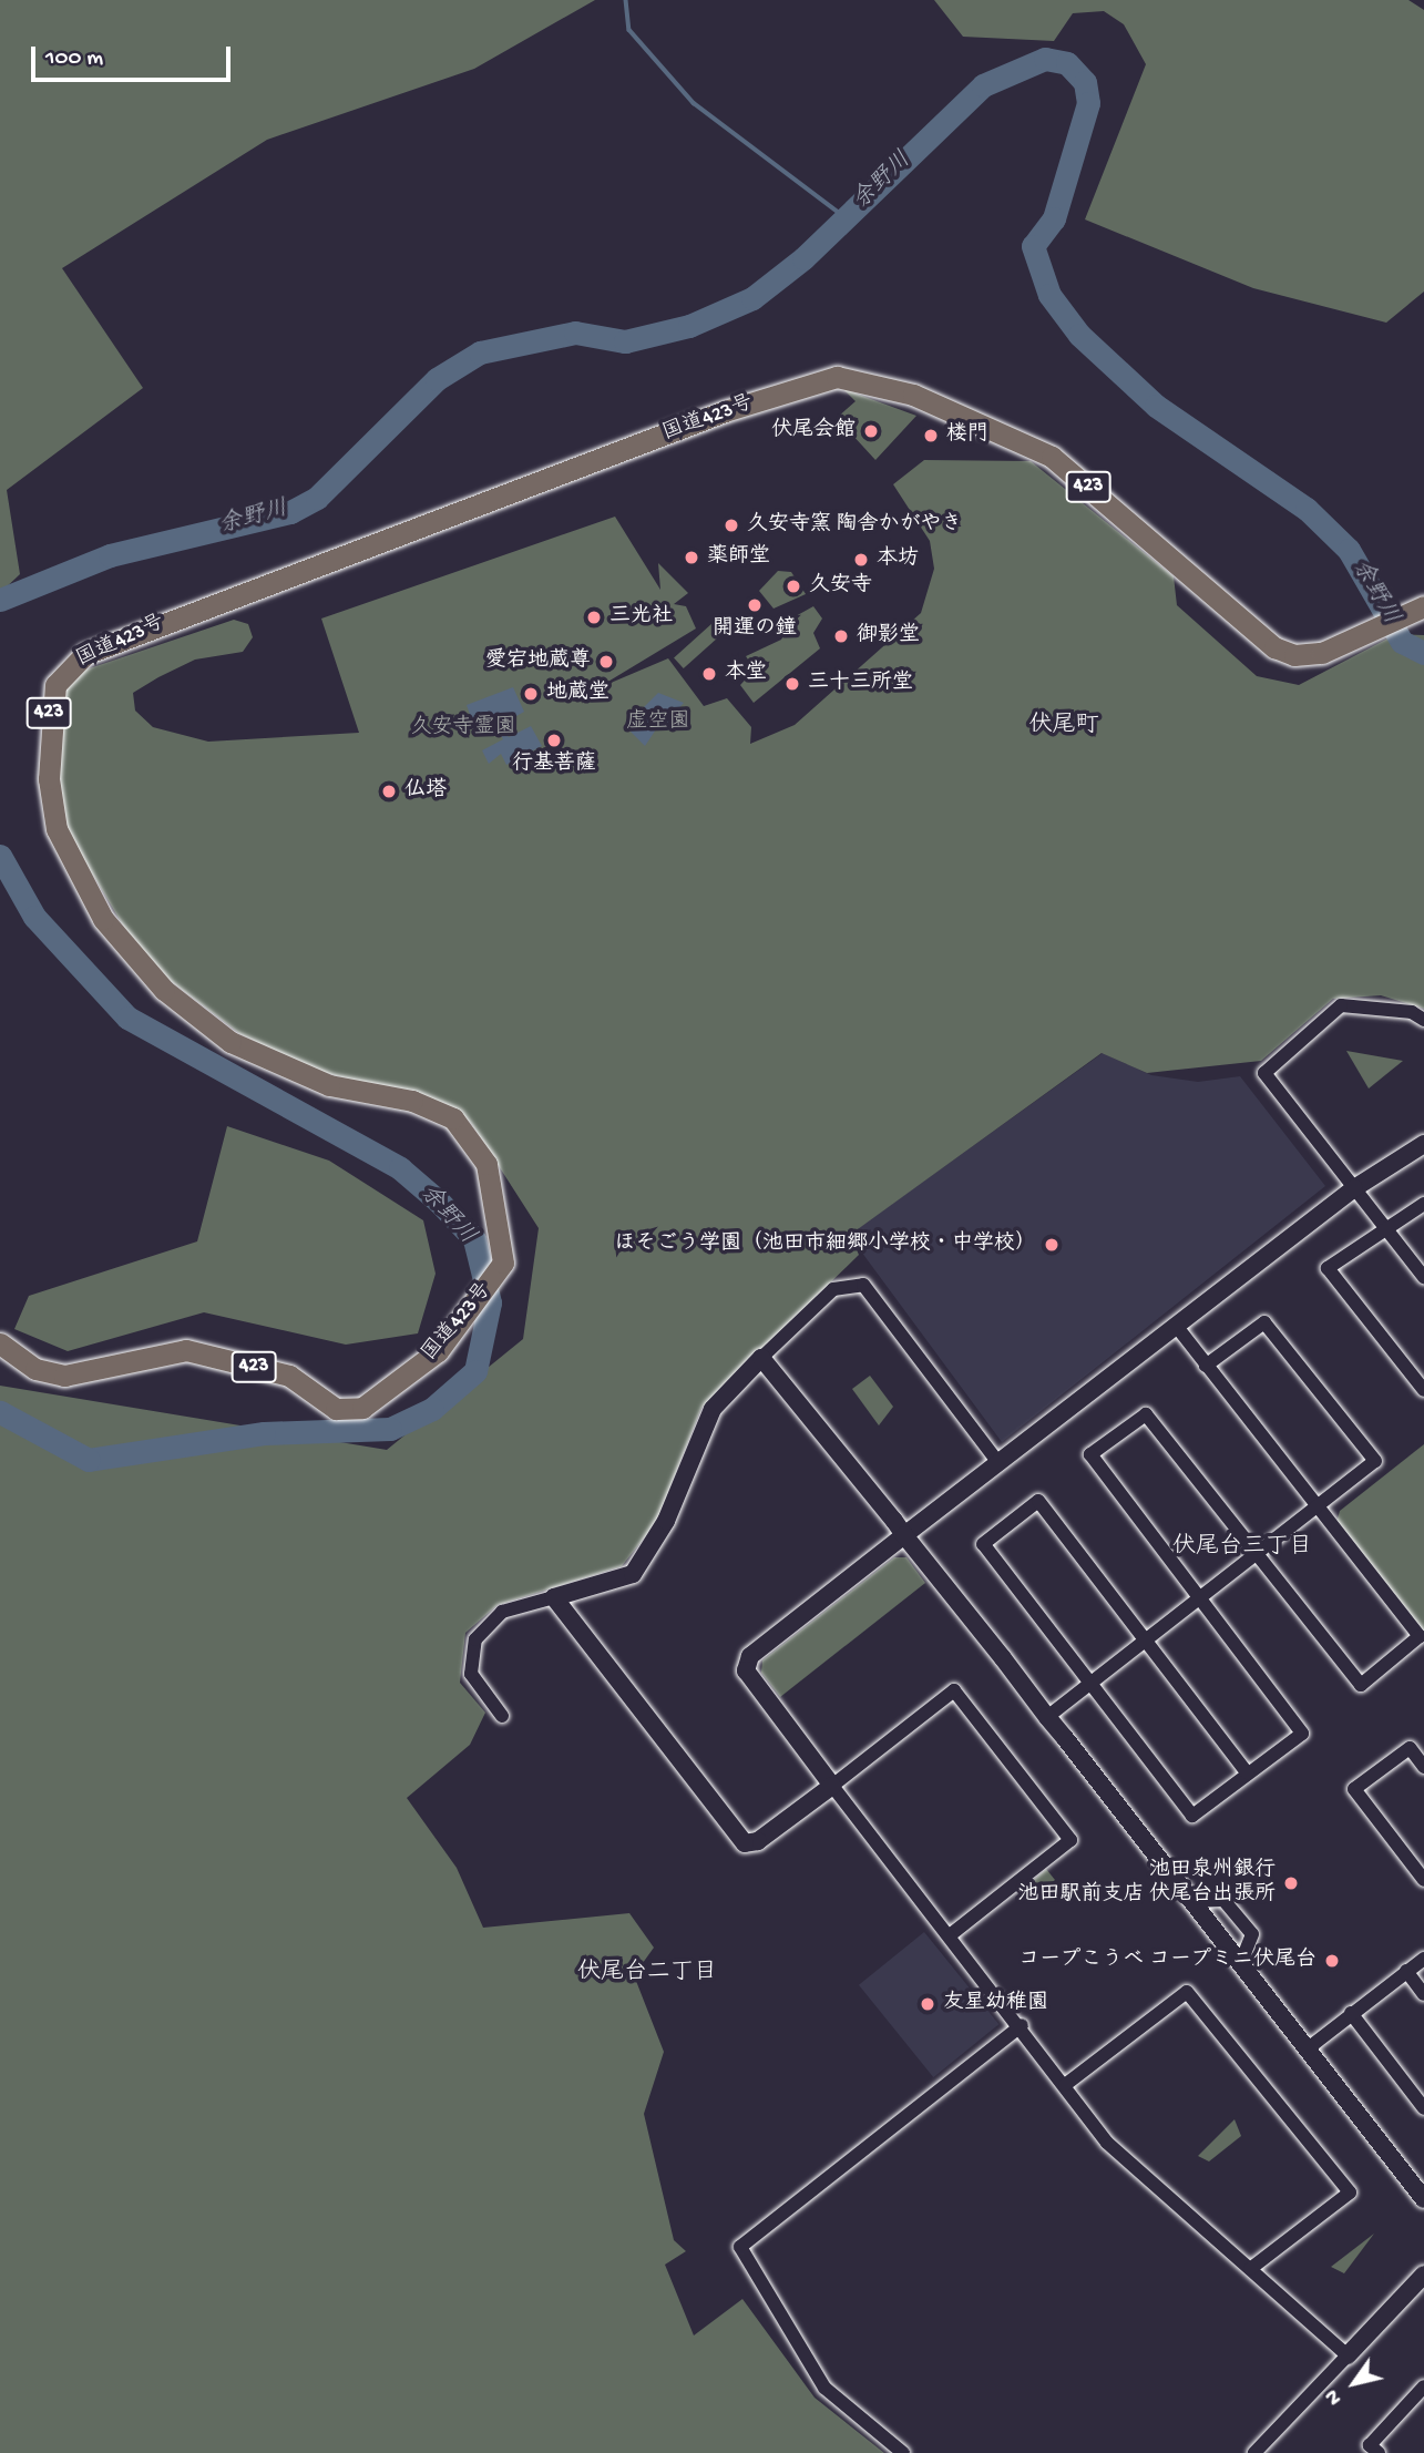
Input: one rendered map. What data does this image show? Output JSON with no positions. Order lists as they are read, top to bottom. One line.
{"streets":{"highway":["国道423号","423"]},"districts":["伏尾町","伏尾台三丁目","伏尾台二丁目"],"water":["余野川"],"parks":["虚空園","久安寺霊園"],"places":["伏尾会館","楼門","久安寺窯 陶舎かがやき","薬師堂","本坊","久安寺","開運の鐘","三光社","御影堂","愛宕地蔵尊","本堂","三十三所堂","地蔵堂","行基菩薩","仏塔","ほそごう学園（池田市細郷小学校・中学校）","池田泉州銀行 池田駅前支店 伏尾台出張所","コープこうべ コープミニ伏尾台","友星幼稚園"],"scale_bar":"100 m","north":"bottom left"}
